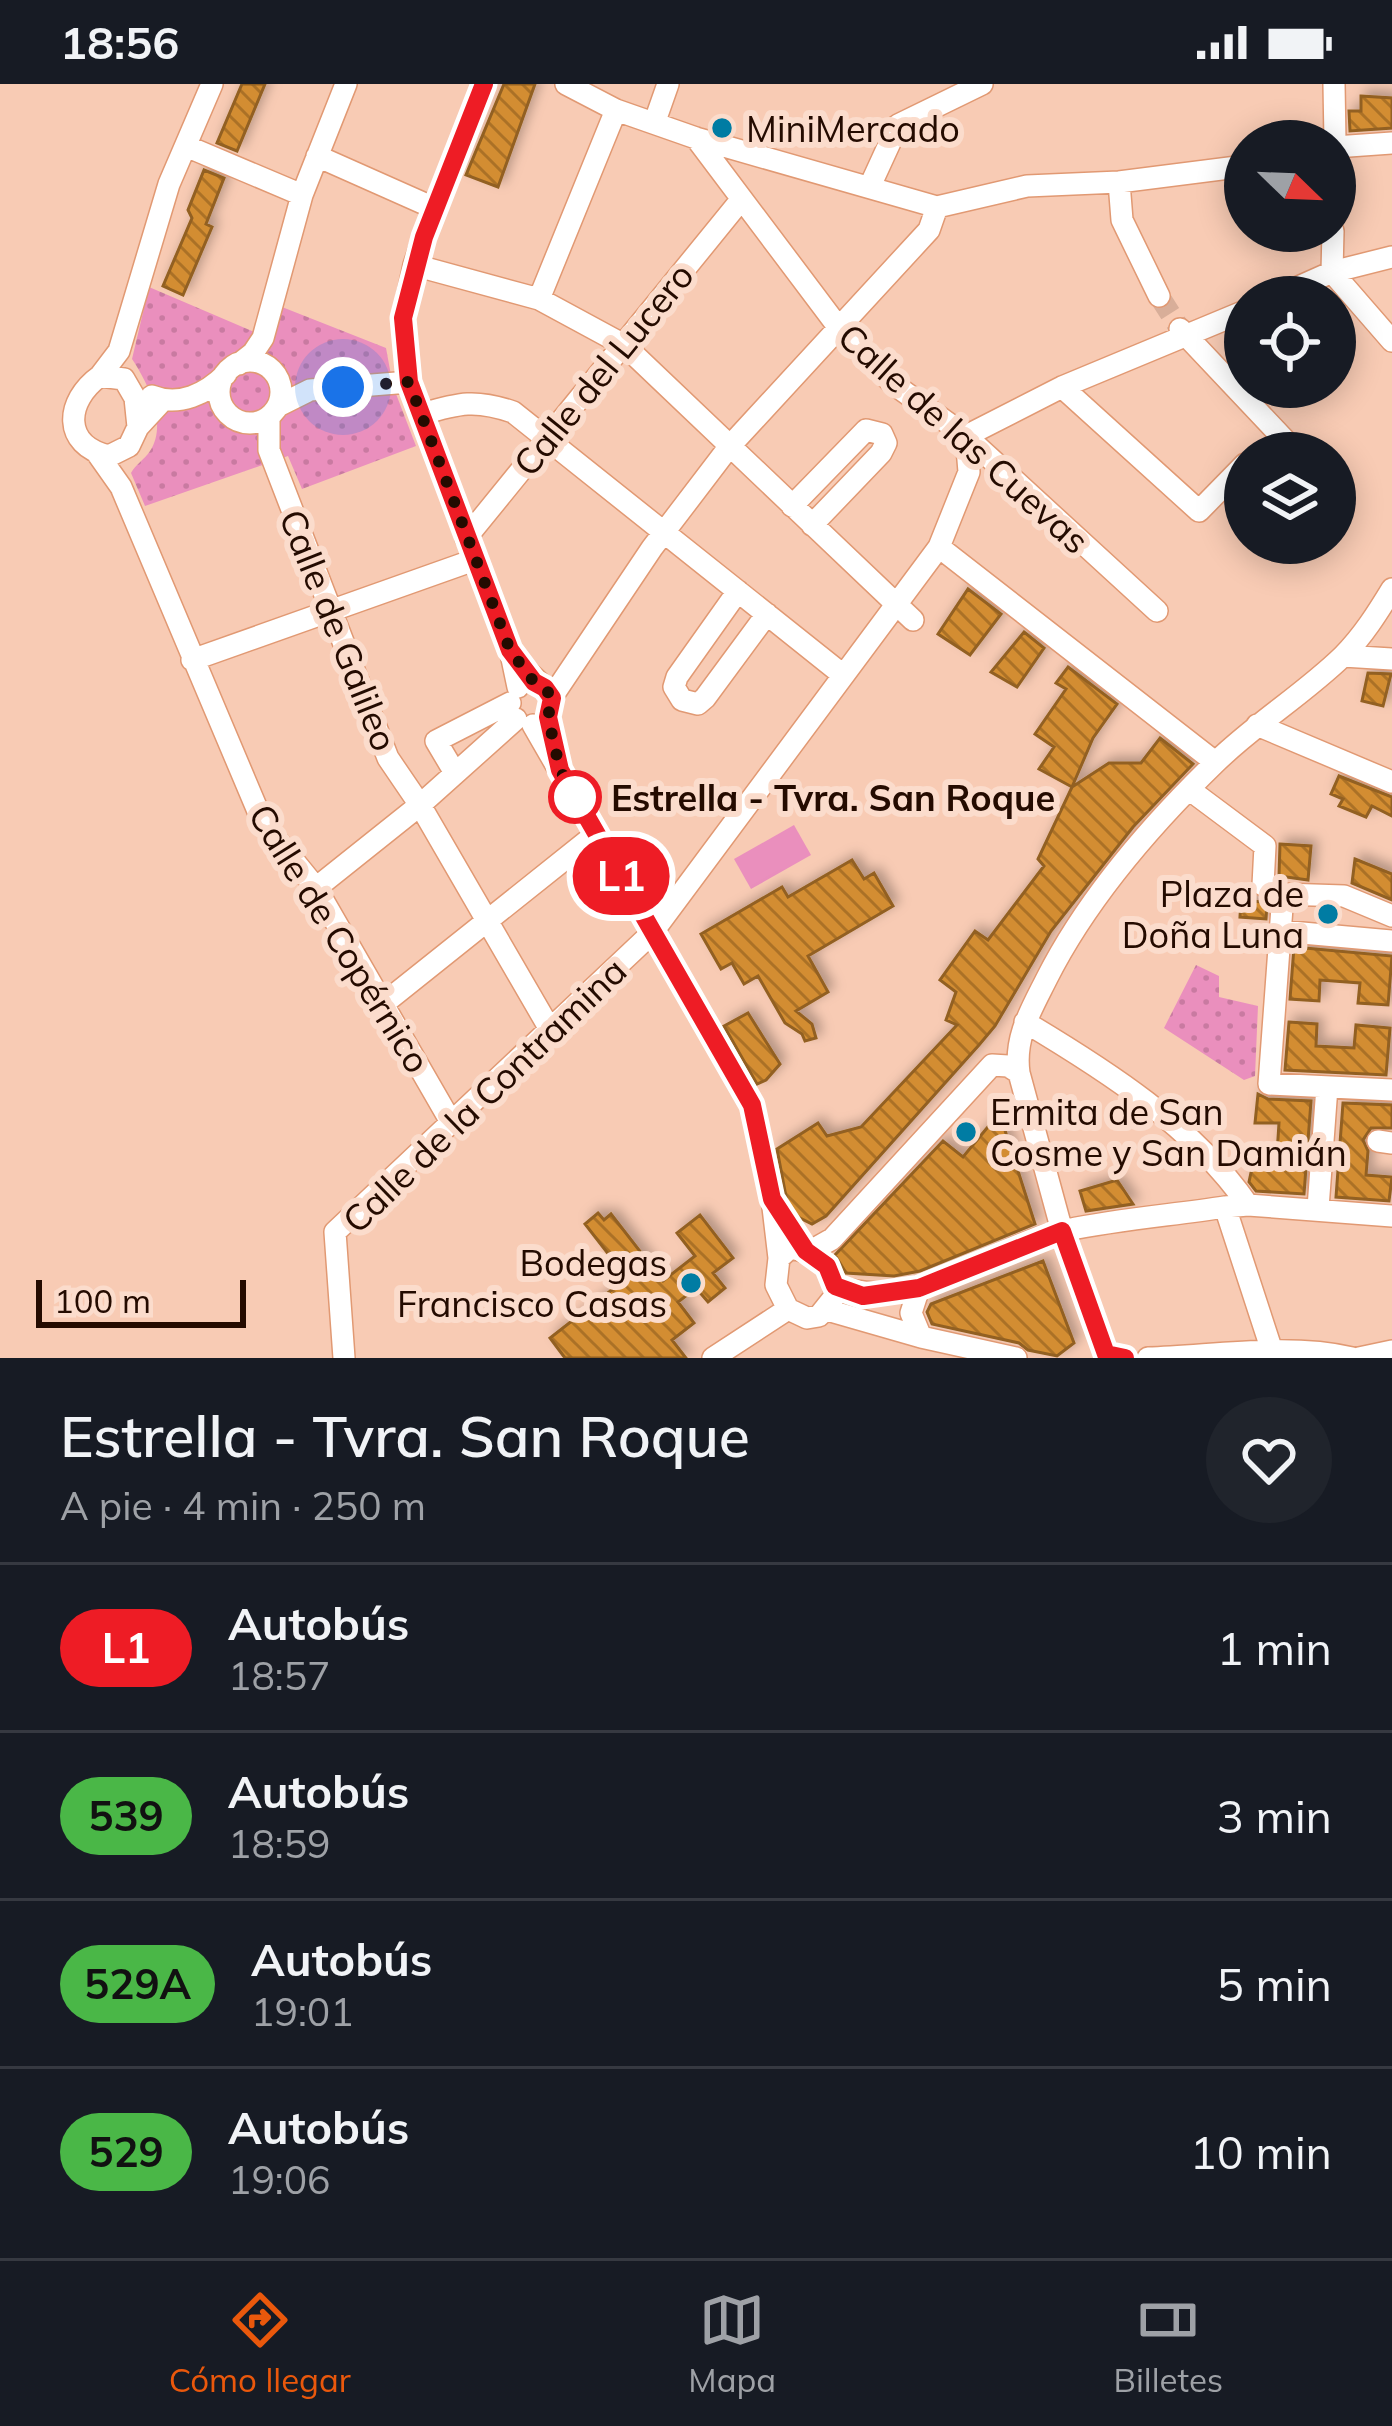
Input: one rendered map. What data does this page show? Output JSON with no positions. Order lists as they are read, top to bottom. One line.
{"streets":{"street":["Calle del Lucero","Calle de las Cuevas","Calle de Galileo","Calle de Copérnico","Calle de la Contramina"]},"crossings":[["Calle del Lucero","Calle de las Cuevas"],["Calle de las Cuevas","Calle de la Contramina"],["Calle de Galileo","Calle de la Contramina"],["Calle de Copérnico","Calle de la Contramina"]],"places":["MiniMercado","Estrella - Tvra. San Roque","Plaza de Doña Luna","Ermita de San Cosme y San Damián","Bodegas Francisco Casas"],"lines":["bus line L1"],"scale_bar":"100 m","north":"bottom right","page":{"status":"18:56","on_map":"L1","scale":"100 m","heading":["Estrella - Tvra. San Roque","A pie · 4 min · 250 m"],"list":[{"mark":"L1","name":"Autobús","note":"18:57","value":"1 min"},{"mark":"539","name":"Autobús","note":"18:59","value":"3 min"},{"mark":"529A","name":"Autobús","note":"19:01","value":"5 min"},{"mark":"529","name":"Autobús","note":"19:06","value":"10 min"}],"tabs":["Cómo llegar","Mapa","Billetes"]}}
